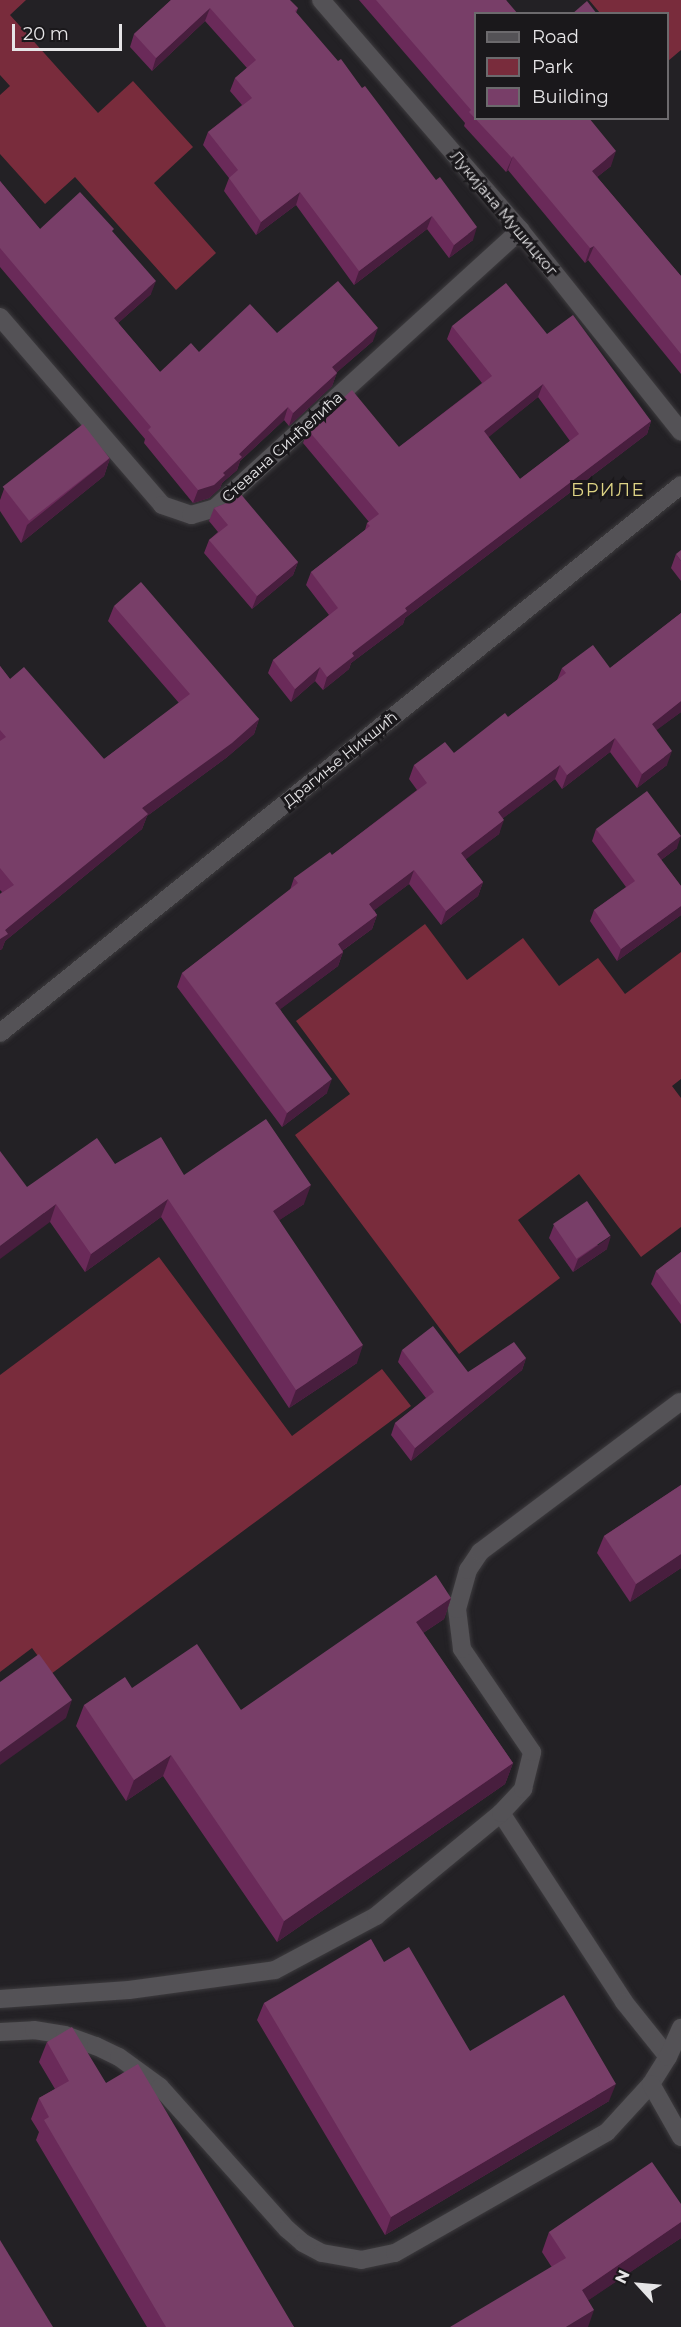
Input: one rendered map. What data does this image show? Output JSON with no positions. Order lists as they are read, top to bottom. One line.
{"streets":{"street":["Лукијана Мушицког","Стевана Синђелића","Драгиње Никшић"]},"crossings":[["Лукијана Мушицког","Стевана Синђелића"]],"districts":["БРИЛЕ"],"legend":["Road","Park","Building"],"scale_bar":"20 m","north":"top left"}
